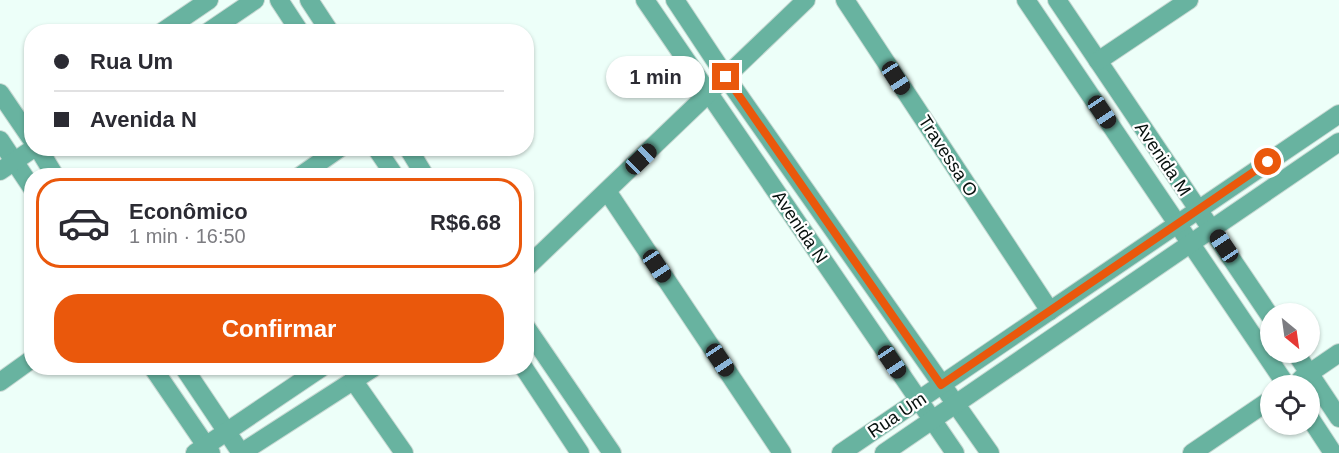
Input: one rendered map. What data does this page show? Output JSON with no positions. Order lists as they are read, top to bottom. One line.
{"streets":{"street":["Travessa O","Avenida M","Avenida N","Rua Um"]},"crossings":[["Travessa O","Rua Um"],["Avenida M","Rua Um"],["Avenida N","Rua Um"]],"north":"bottom right","page":{"banner":["Rua Um","Avenida N"],"bubble":"1 min","list":[{"name":"Econômico","note":"1 min · 16:50","value":"R$6.68"}],"buttons":"Confirmar"}}
